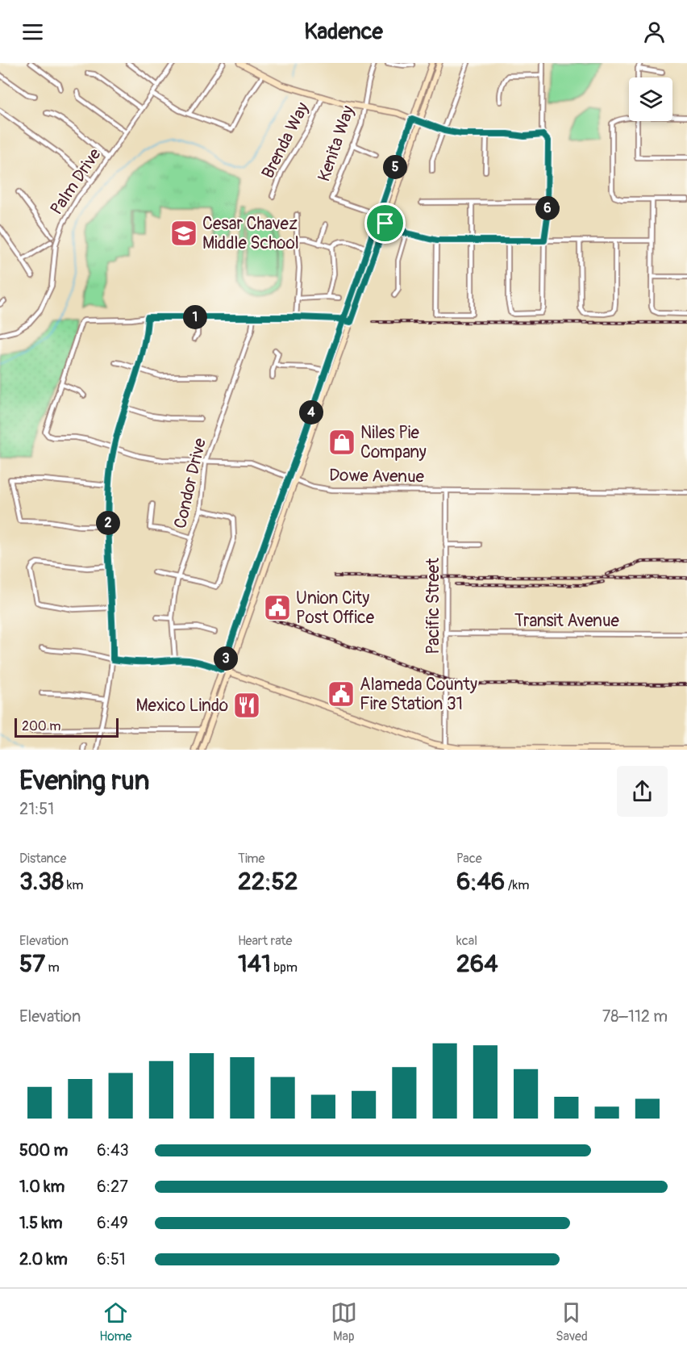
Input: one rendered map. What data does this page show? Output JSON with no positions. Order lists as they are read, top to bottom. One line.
{"streets":{"street":["Brenda Way","Kenita Way","Palm Drive","Dowe Avenue","Condor Drive","Pacific Street","Transit Avenue"]},"crossings":[["Dowe Avenue","Condor Drive"],["Dowe Avenue","Pacific Street"],["Pacific Street","Transit Avenue"]],"places":{"school or university":["Cesar Chavez Middle School"],"shop":["Niles Pie Company"],"public building":["Union City Post Office","Alameda County Fire Station 31"],"restaurant":["Mexico Lindo"]},"scale_bar":"200 m","page":{"header":"Kadence","pins":["5","6","1","4","2","3"],"scale":"200 m","heading":["Evening run","21:51"],"stats":[["Distance","3.38 km"],["Time","22:52"],["Pace","6:46 /km"],["Elevation","57 m"],["Heart rate","141 bpm"],["kcal","264"]],"chart":["Elevation","78–112 m"],"list":[{"name":"500 m","note":"6:43"},{"name":"1.0 km","note":"6:27"},{"name":"1.5 km","note":"6:49"},{"name":"2.0 km","note":"6:51"}],"tabs":["Home","Map","Saved"]}}
